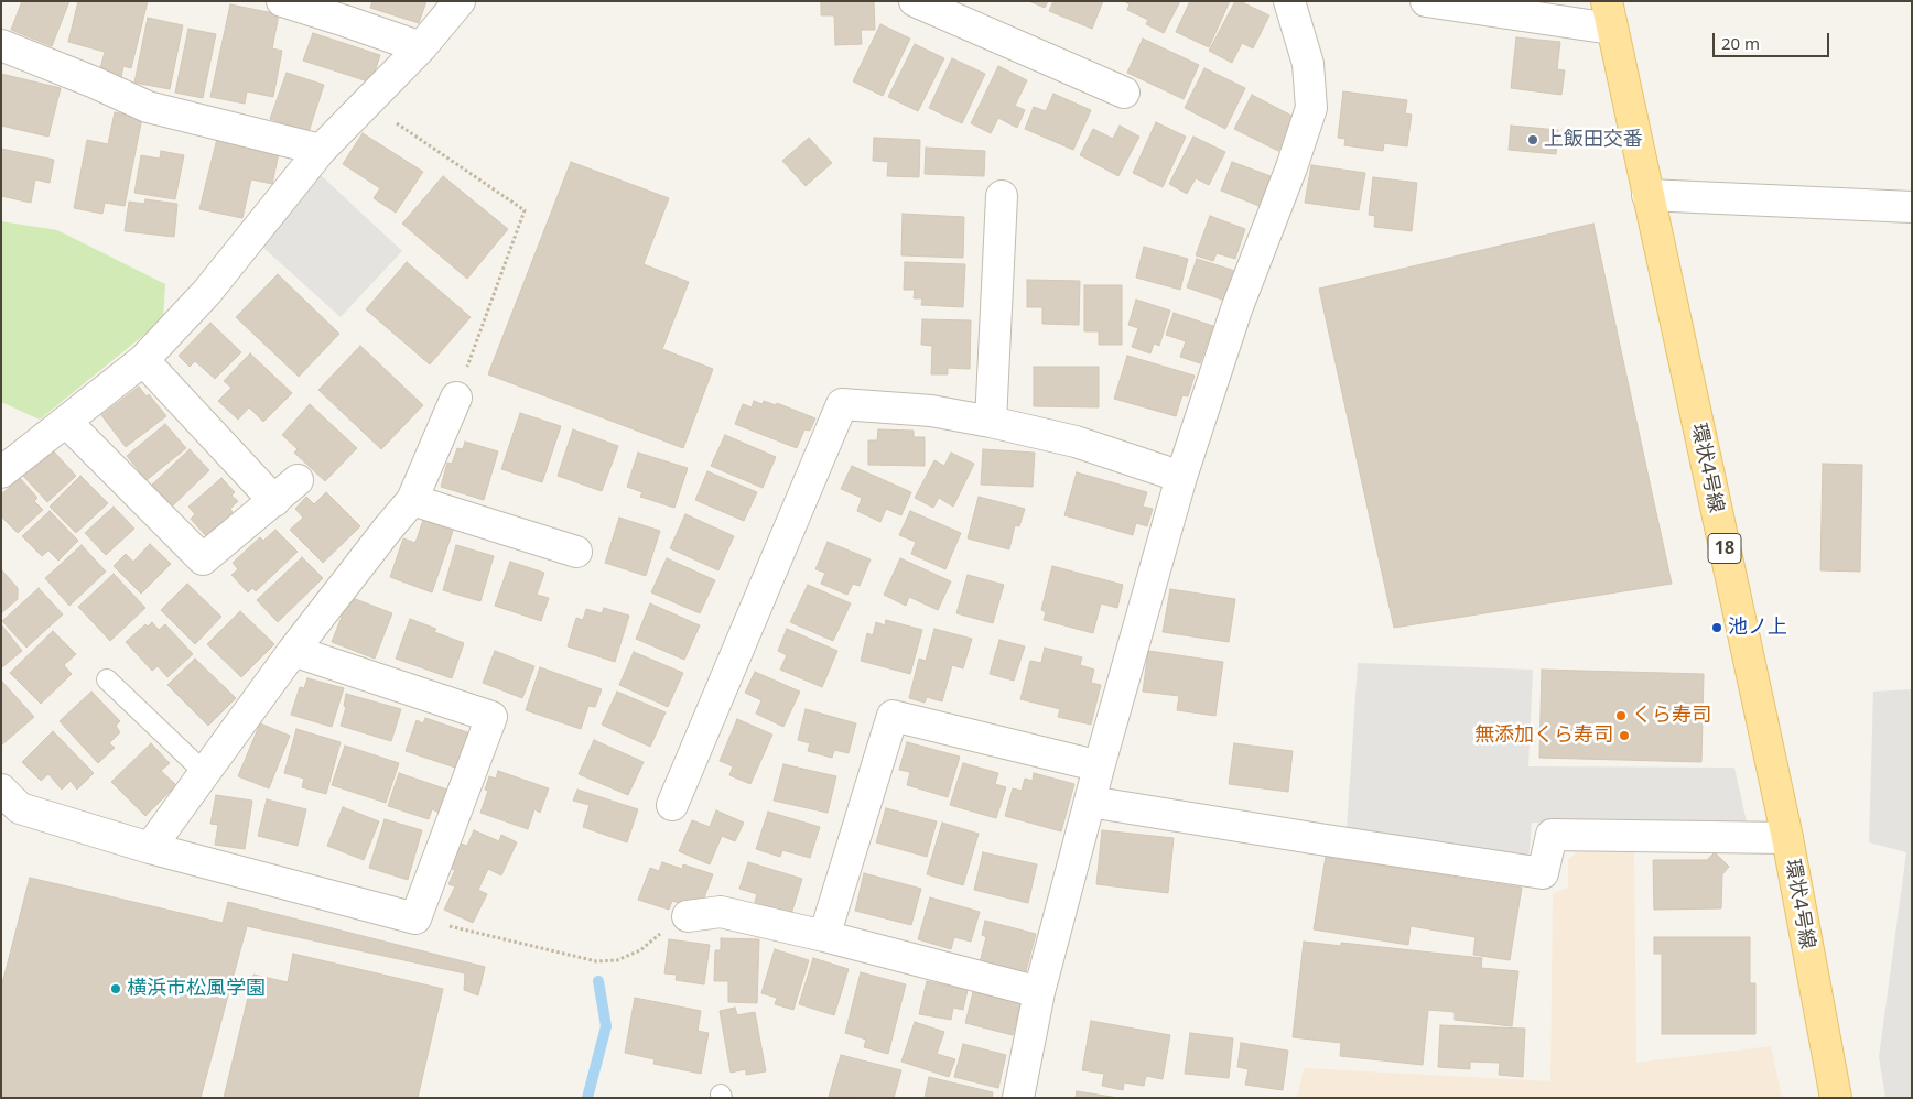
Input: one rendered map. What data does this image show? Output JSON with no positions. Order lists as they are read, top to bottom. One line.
{"streets":{"main road":["環状4号線","18"]},"places":["上飯田交番","池ノ上","くら寿司","無添加くら寿司","横浜市松風学園"],"scale_bar":"20 m"}
